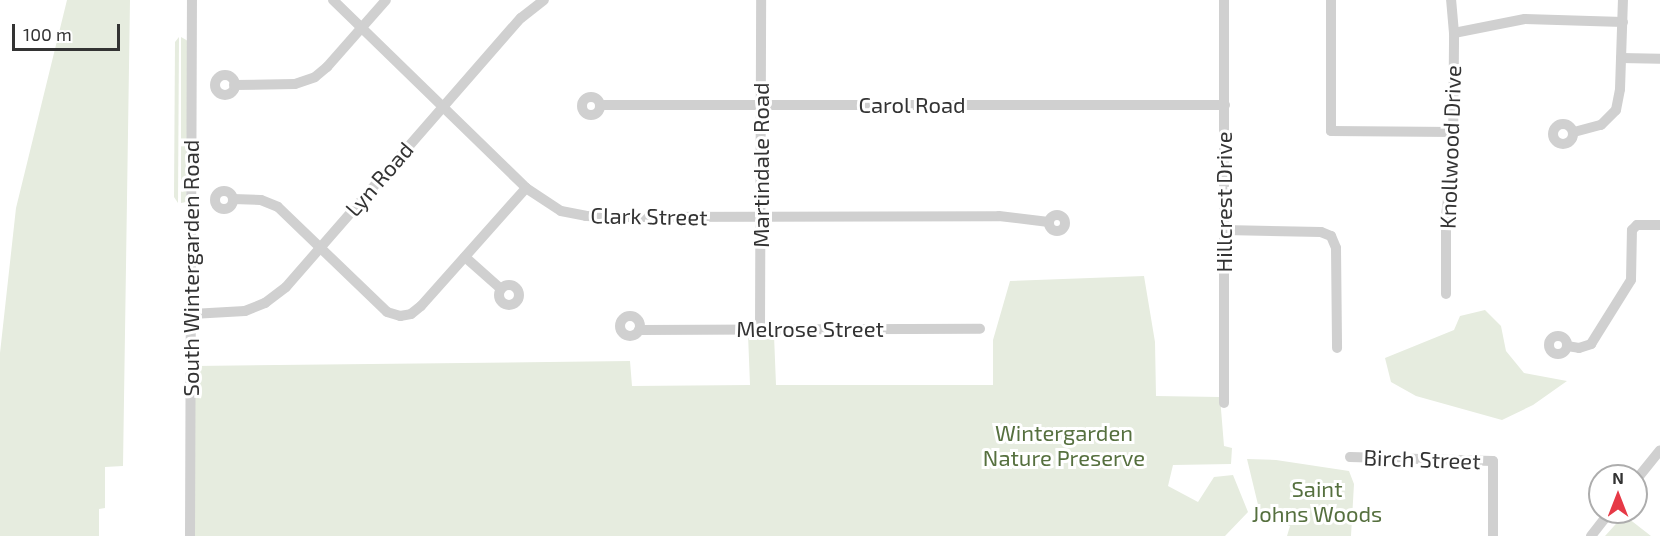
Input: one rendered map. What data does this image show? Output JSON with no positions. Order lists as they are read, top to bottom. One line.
{"streets":{"street":["Carol Road","Knollwood Drive","Martindale Road","Lyn Road","Hillcrest Drive","Clark Street","South Wintergarden Road","Melrose Street","Birch Street"]},"crossings":[["Carol Road","Martindale Road"],["Carol Road","Hillcrest Drive"],["Martindale Road","Clark Street"],["Martindale Road","Melrose Street"],["Lyn Road","Clark Street"],["Lyn Road","South Wintergarden Road"]],"parks":["Wintergarden Nature Preserve","Saint Johns Woods"],"scale_bar":"100 m","north":"top"}
